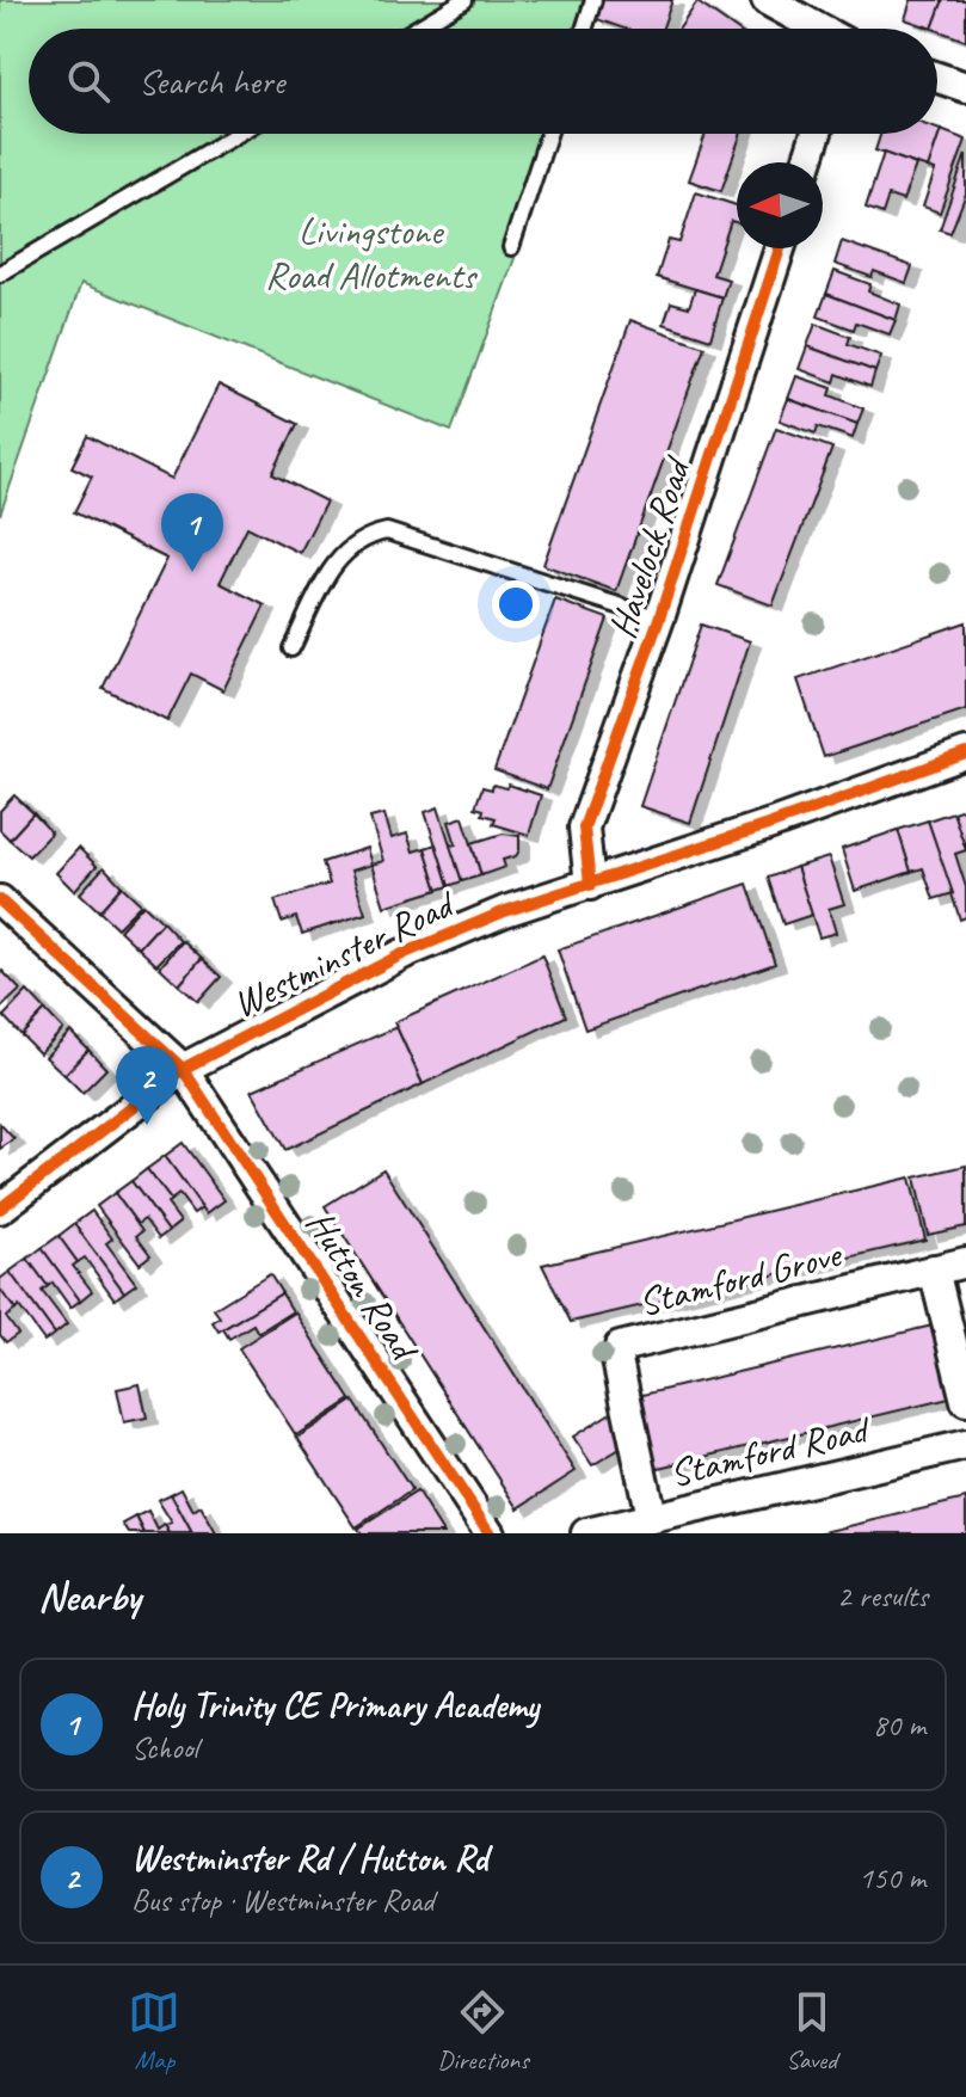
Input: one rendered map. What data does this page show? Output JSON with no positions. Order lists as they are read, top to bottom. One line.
{"streets":{"street":["Havelock Road","Westminster Road","Stamford Grove","Hutton Road","Stamford Road"]},"crossings":[["Havelock Road","Westminster Road"],["Westminster Road","Hutton Road"],["Stamford Grove","Stamford Road"]],"parks":["Livingstone Road Allotments"],"north":"left","page":{"search":"Search here","pins":["1","2"],"heading":["Nearby","2 results"],"list":[{"mark":"1","name":"Holy Trinity CE Primary Academy","note":"School","value":"80 m"},{"mark":"2","name":"Westminster Rd / Hutton Rd","note":"Bus stop · Westminster Road","value":"150 m"}],"nav":["Map","Directions","Saved"]}}
